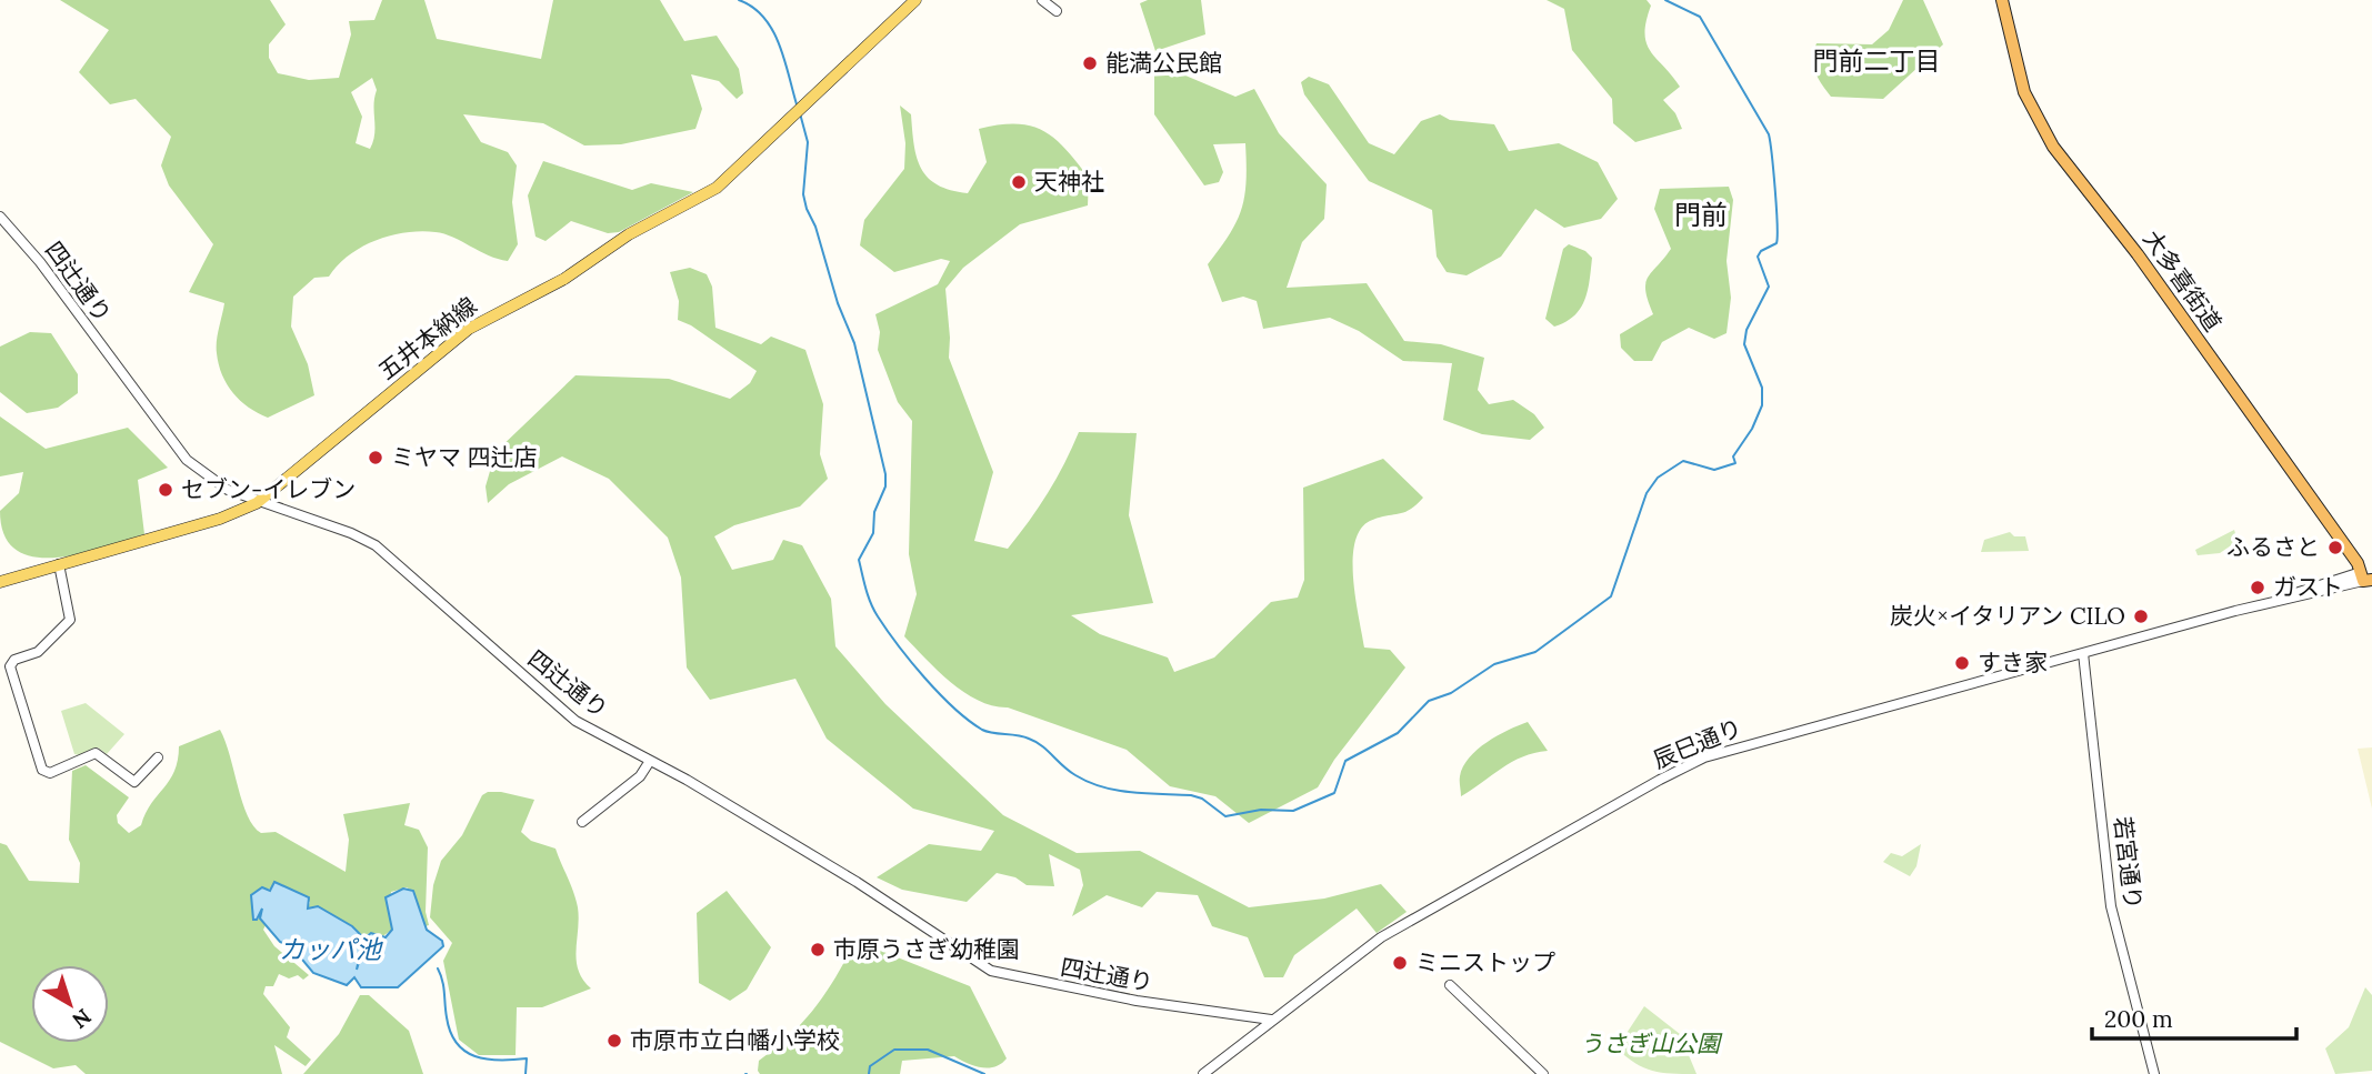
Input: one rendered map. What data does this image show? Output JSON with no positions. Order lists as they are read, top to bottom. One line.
{"streets":{"highway":["大多喜街道"],"main road":["五井本納線"],"street":["四辻通り","辰巳通り","若宮通り"]},"crossings":[["大多喜街道","辰巳通り"],["四辻通り","五井本納線"],["四辻通り","辰巳通り"],["辰巳通り","若宮通り"]],"districts":["門前二丁目","門前"],"water":["カッパ池"],"parks":["うさぎ山公園"],"places":["能満公民館","天神社","ミヤマ 四辻店","セブン-イレブン","ふるさと","ガスト","炭火×イタリアン CILO","すき家","市原うさぎ幼稚園","ミニストップ","市原市立白幡小学校"],"scale_bar":"200 m","north":"bottom right"}
